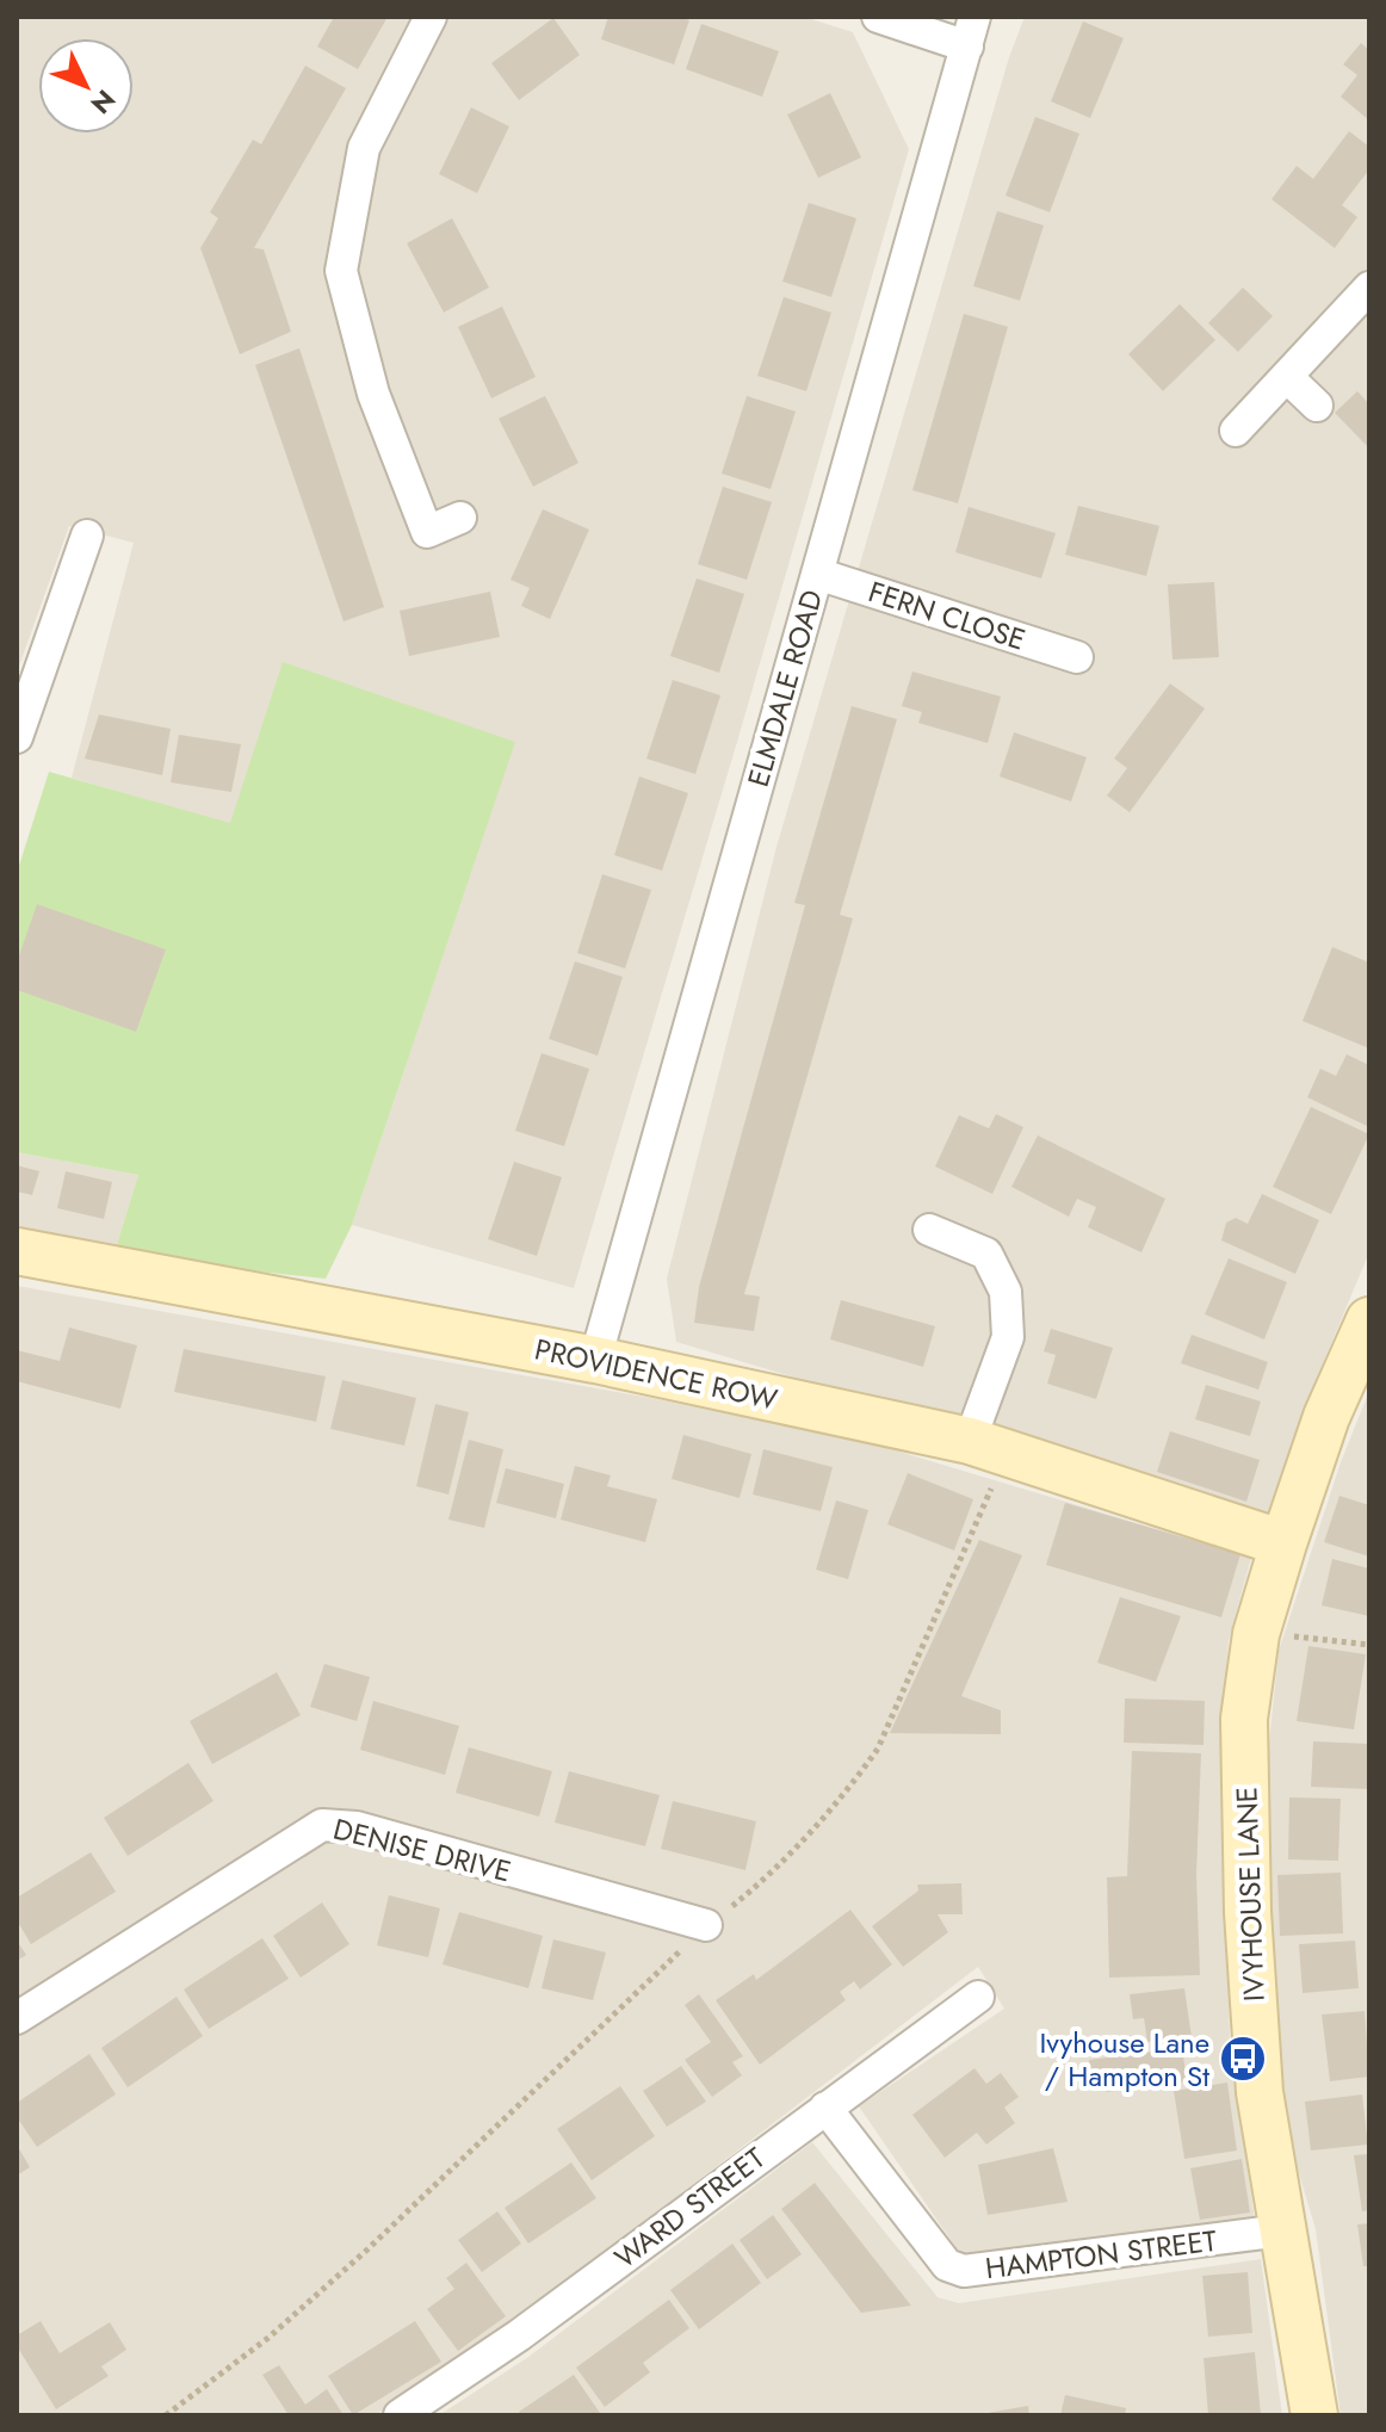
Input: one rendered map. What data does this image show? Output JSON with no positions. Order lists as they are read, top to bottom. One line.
{"streets":{"street":["FERN CLOSE","ELMDALE ROAD","PROVIDENCE ROW","DENISE DRIVE","IVYHOUSE LANE","WARD STREET","HAMPTON STREET"]},"crossings":[["FERN CLOSE","ELMDALE ROAD"],["ELMDALE ROAD","PROVIDENCE ROW"],["PROVIDENCE ROW","IVYHOUSE LANE"],["IVYHOUSE LANE","HAMPTON STREET"],["WARD STREET","HAMPTON STREET"]],"places":{"bus stop":["Ivyhouse Lane / Hampton St"]},"north":"bottom right"}
